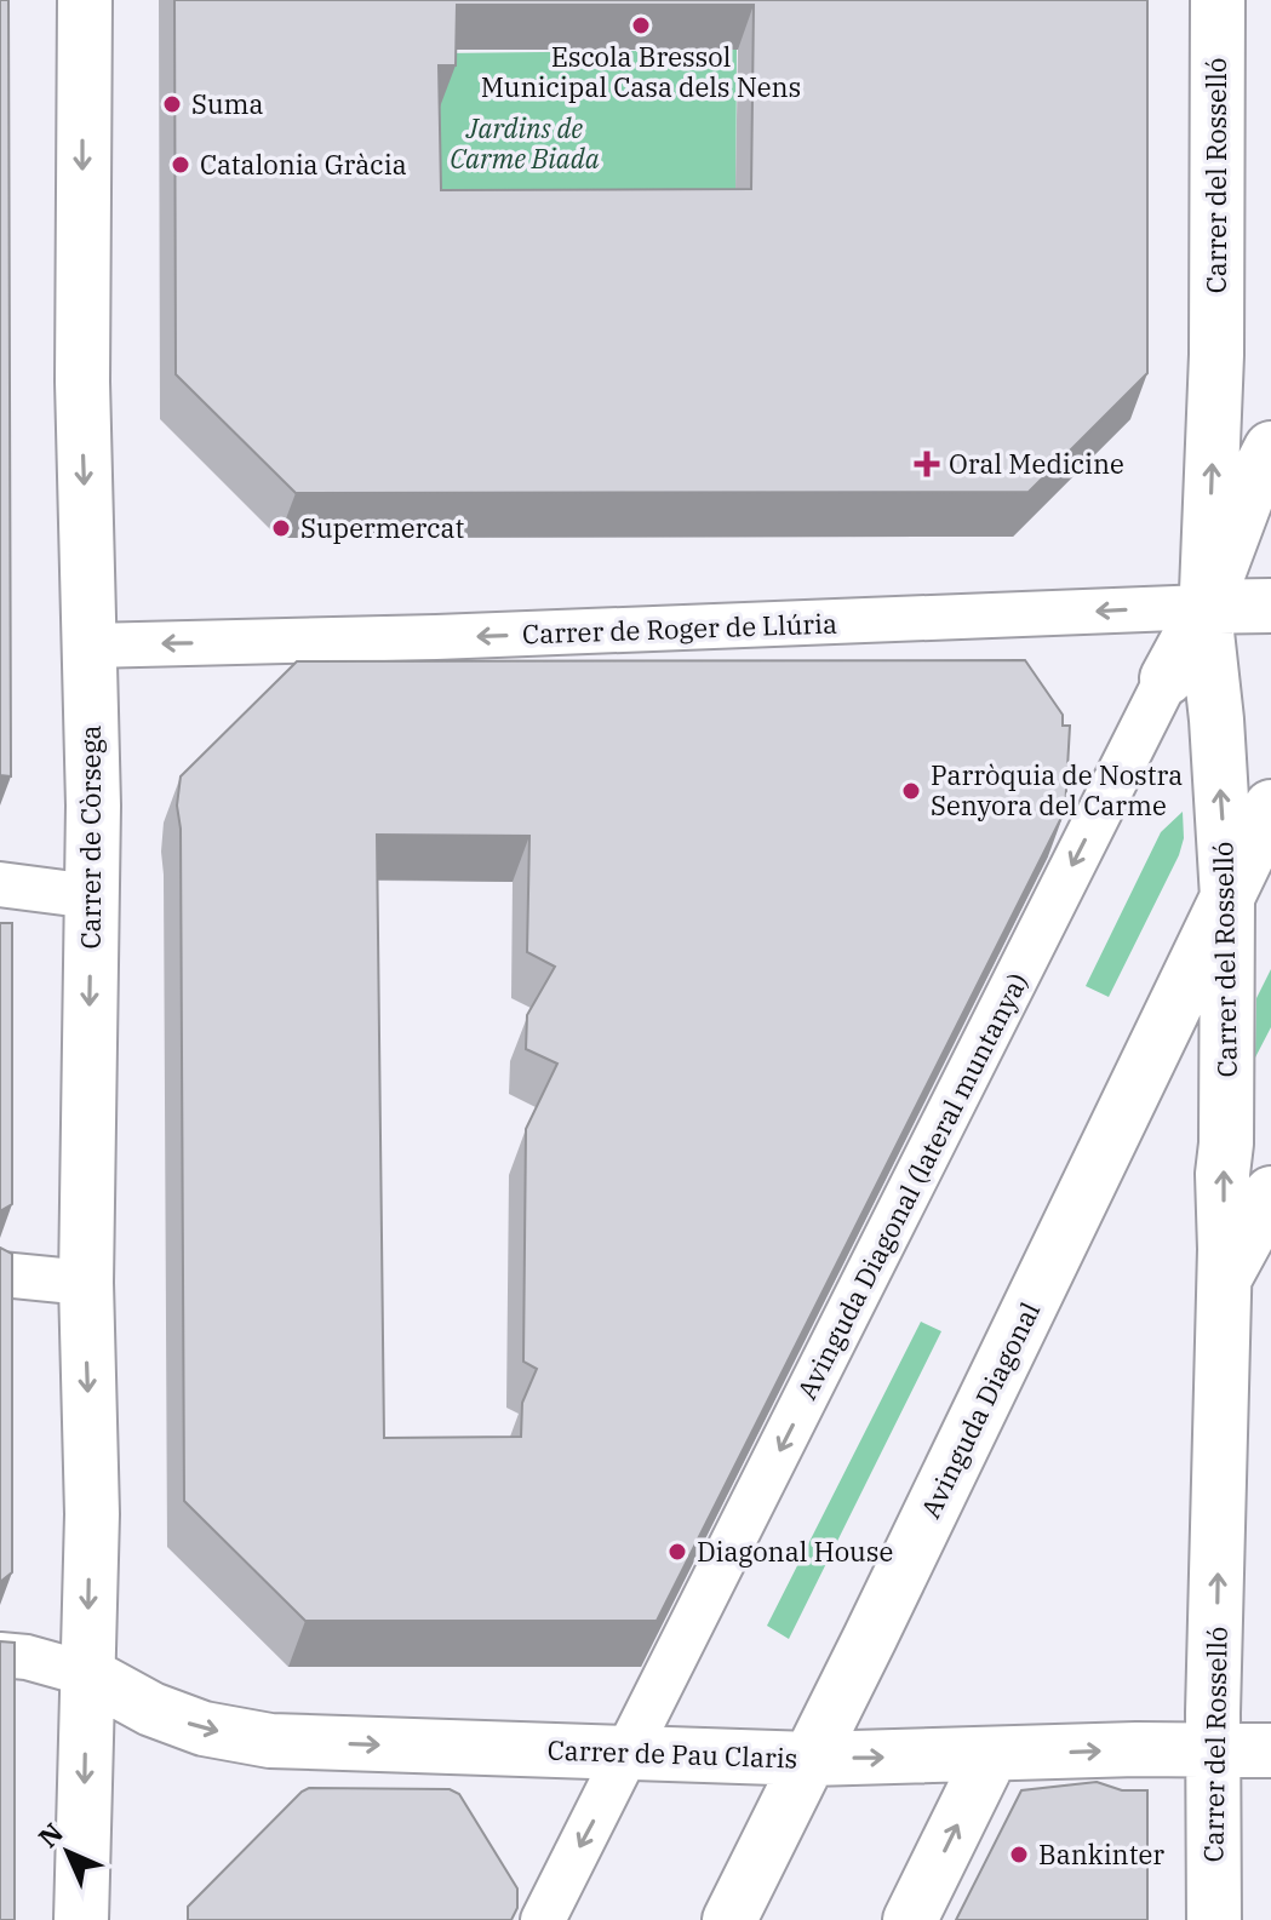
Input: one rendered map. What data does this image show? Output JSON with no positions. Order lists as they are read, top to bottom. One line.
{"streets":{"main road":["Carrer del Rosselló","Carrer de Roger de Llúria","Carrer de Còrsega","Avinguda Diagonal (lateral muntanya)","Avinguda Diagonal","Carrer de Pau Claris"]},"crossings":[["Carrer del Rosselló","Carrer de Roger de Llúria"],["Carrer del Rosselló","Avinguda Diagonal (lateral muntanya)"],["Carrer del Rosselló","Avinguda Diagonal"],["Carrer del Rosselló","Carrer de Pau Claris"],["Carrer de Roger de Llúria","Carrer de Còrsega"],["Carrer de Roger de Llúria","Avinguda Diagonal (lateral muntanya)"],["Carrer de Còrsega","Carrer de Pau Claris"],["Avinguda Diagonal (lateral muntanya)","Carrer de Pau Claris"],["Avinguda Diagonal","Carrer de Pau Claris"]],"one_way":["Carrer del Rosselló","Carrer de Roger de Llúria","Carrer de Còrsega","Avinguda Diagonal (lateral muntanya)","Carrer de Pau Claris"],"parks":["Jardins de Carme Biada"],"places":{"other":["Escola Bressol Municipal Casa dels Nens","Suma","Catalonia Gràcia","Supermercat","Parròquia de Nostra Senyora del Carme","Diagonal House","Bankinter"],"health":["Oral Medicine"]},"north":"top left"}
